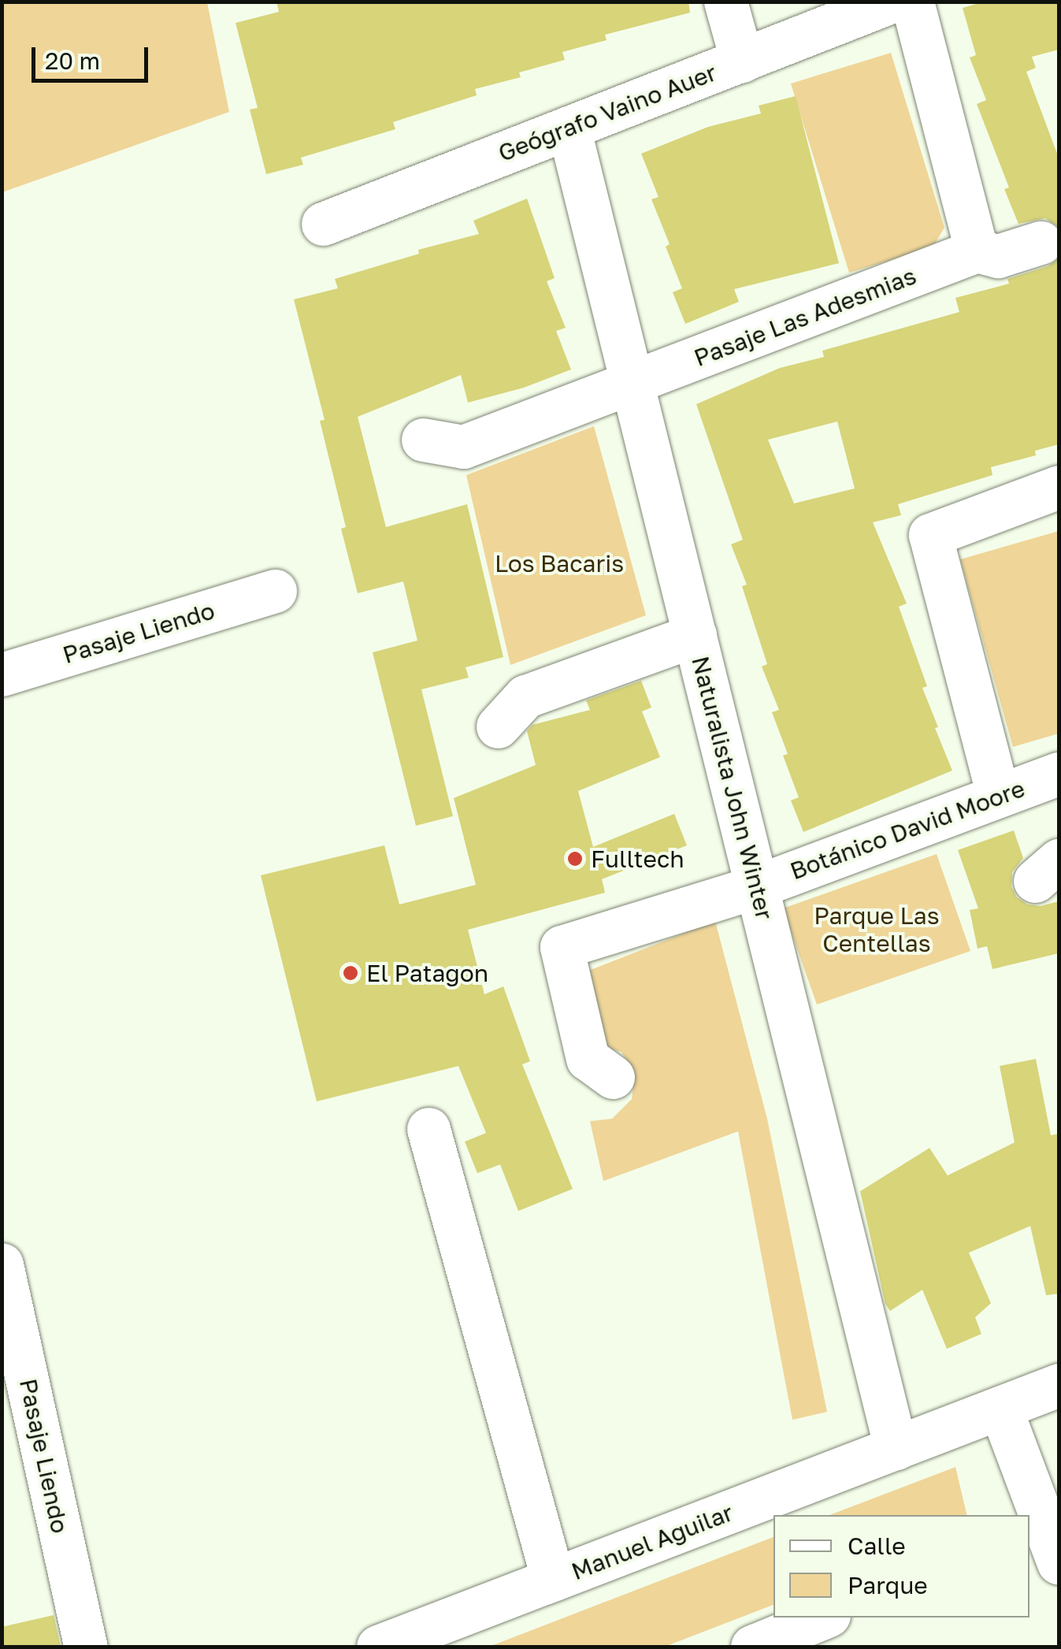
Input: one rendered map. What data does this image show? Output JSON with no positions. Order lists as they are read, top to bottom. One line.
{"streets":{"street":["Geógrafo Vaino Auer","Pasaje Las Adesmias","Pasaje Liendo","Naturalista John Winter","Botánico David Moore","Manuel Aguilar"]},"crossings":[["Geógrafo Vaino Auer","Naturalista John Winter"],["Pasaje Las Adesmias","Naturalista John Winter"],["Naturalista John Winter","Botánico David Moore"],["Naturalista John Winter","Manuel Aguilar"]],"parks":["Los Bacaris","Parque Las Centellas"],"places":["Fulltech","El Patagon"],"legend":["Calle","Parque"],"scale_bar":"20 m"}
